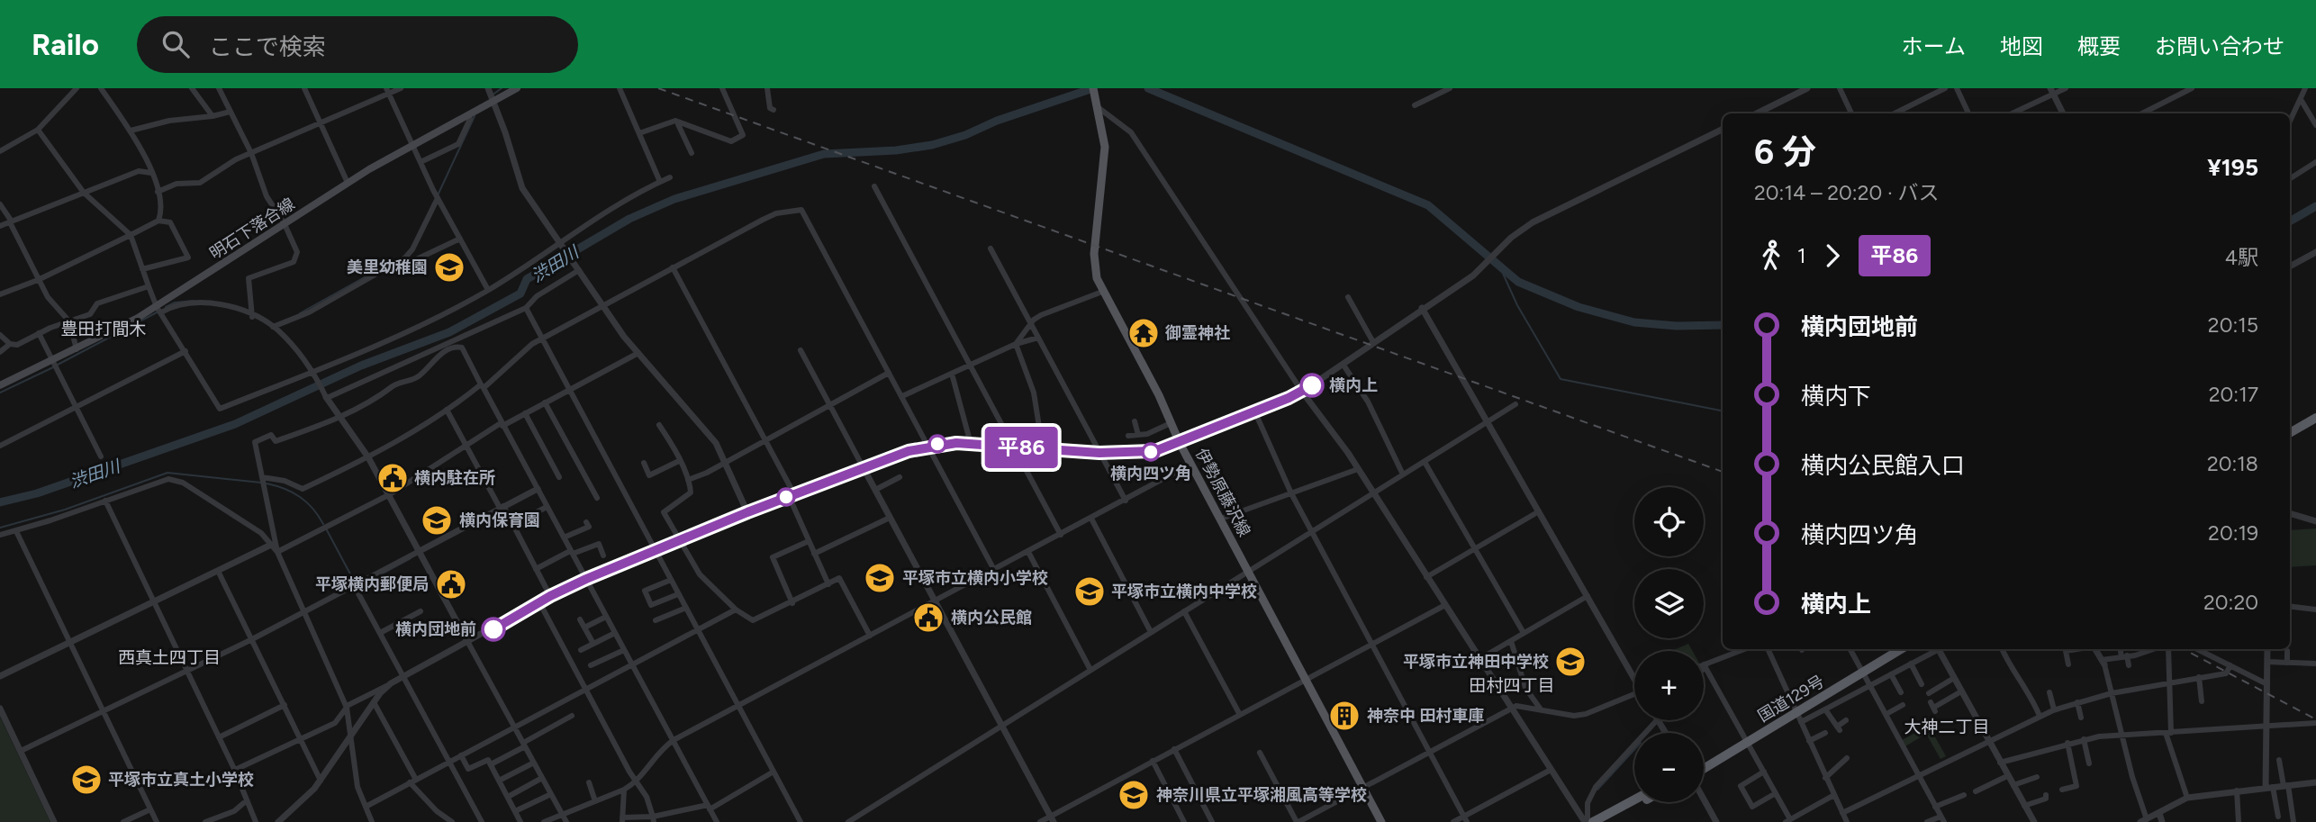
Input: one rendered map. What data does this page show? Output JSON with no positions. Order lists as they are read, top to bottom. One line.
{"streets":{"highway":["国道129号"],"main road":["明石下落合線","伊勢原藤沢線"]},"districts":["豊田打間木","西真土四丁目","田村四丁目","大神二丁目"],"water":["渋田川"],"places":{"school or university":["美里幼稚園","横内保育園","平塚市立横内小学校","平塚市立横内中学校","平塚市立神田中学校","平塚市立真土小学校","神奈川県立平塚湘風高等学校"],"temple":["御霊神社"],"other":["横内上","横内四ツ角","横内団地前"],"public building":["横内駐在所","平塚横内郵便局","横内公民館"],"building":["神奈中 田村車庫"]},"lines":["bus line 平86"],"page":{"header":"Railo","search":"ここで検索","nav":["ホーム","地図","概要","お問い合わせ"],"on_map":"平86","heading":["6 分","20:14 – 20:20 · バス","¥195"],"legs":["1","平86","4駅"],"list":[{"name":"横内団地前","value":"20:15"},{"name":"横内下","value":"20:17"},{"name":"横内公民館入口","value":"20:18"},{"name":"横内四ツ角","value":"20:19"},{"name":"横内上","value":"20:20"}],"map_buttons":["+","−"]}}
